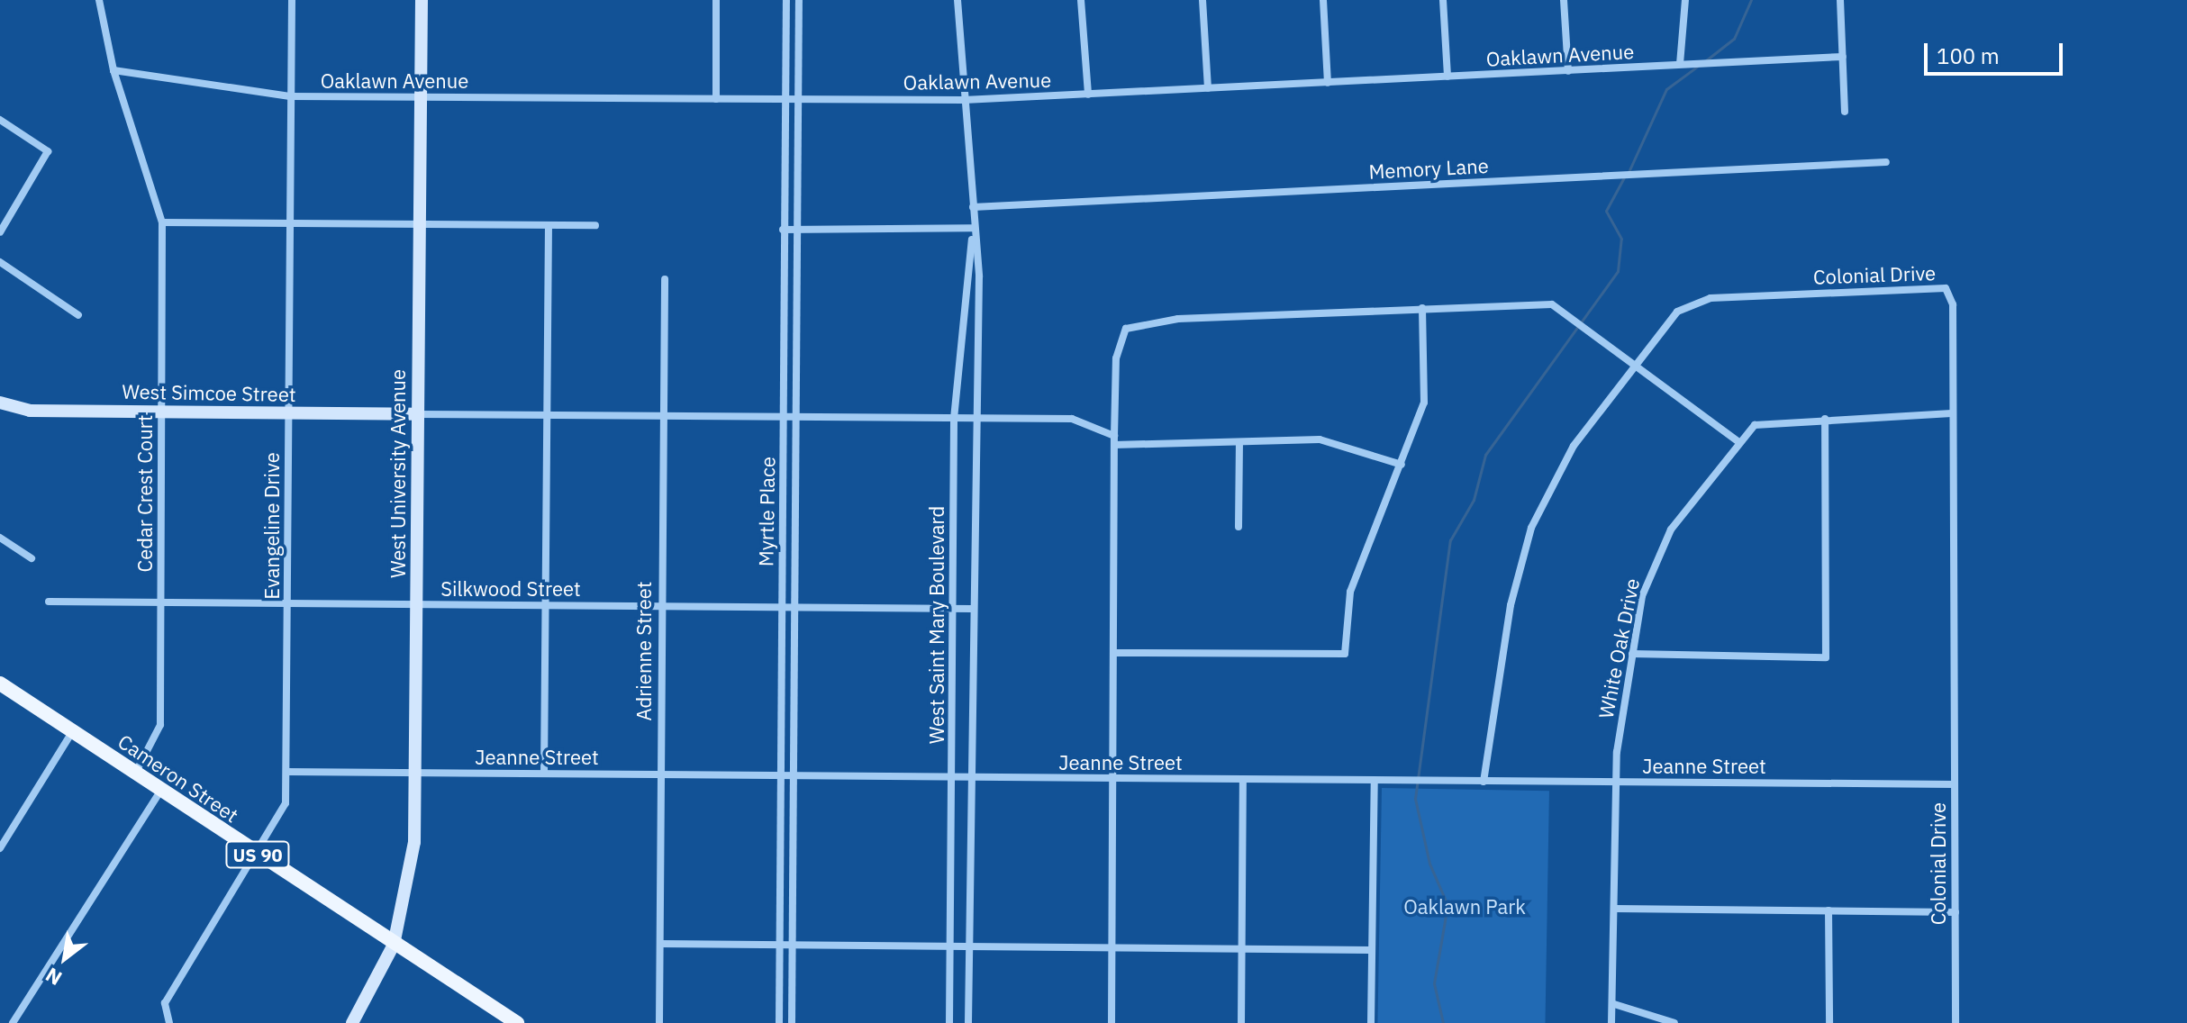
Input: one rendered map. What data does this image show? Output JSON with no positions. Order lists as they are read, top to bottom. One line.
{"streets":{"main road":["West Simcoe Street","West University Avenue","Cameron Street","US 90"],"street":["Oaklawn Avenue","Memory Lane","Colonial Drive","Cedar Crest Court","Myrtle Place","Evangeline Drive","Silkwood Street","West Saint Mary Boulevard","White Oak Drive","Adrienne Street","Jeanne Street"]},"crossings":[["Oaklawn Avenue","West University Avenue"],["Oaklawn Avenue","Cedar Crest Court"],["Oaklawn Avenue","Myrtle Place"],["Oaklawn Avenue","Evangeline Drive"],["Oaklawn Avenue","West Saint Mary Boulevard"],["Memory Lane","West Saint Mary Boulevard"],["Colonial Drive","White Oak Drive"],["Colonial Drive","Jeanne Street"],["West Simcoe Street","West University Avenue"],["West Simcoe Street","Cedar Crest Court"],["West Simcoe Street","Evangeline Drive"],["West University Avenue","Silkwood Street"],["West University Avenue","Jeanne Street"],["West University Avenue","Cameron Street"],["Cedar Crest Court","Silkwood Street"],["Cedar Crest Court","Cameron Street"],["Myrtle Place","Silkwood Street"],["Myrtle Place","Jeanne Street"],["Evangeline Drive","Silkwood Street"],["Evangeline Drive","Jeanne Street"],["Evangeline Drive","Cameron Street"],["Silkwood Street","West Saint Mary Boulevard"],["Silkwood Street","Adrienne Street"],["West Saint Mary Boulevard","Jeanne Street"],["White Oak Drive","Jeanne Street"],["Adrienne Street","Jeanne Street"]],"parks":["Oaklawn Park"],"scale_bar":"100 m","north":"bottom left"}
